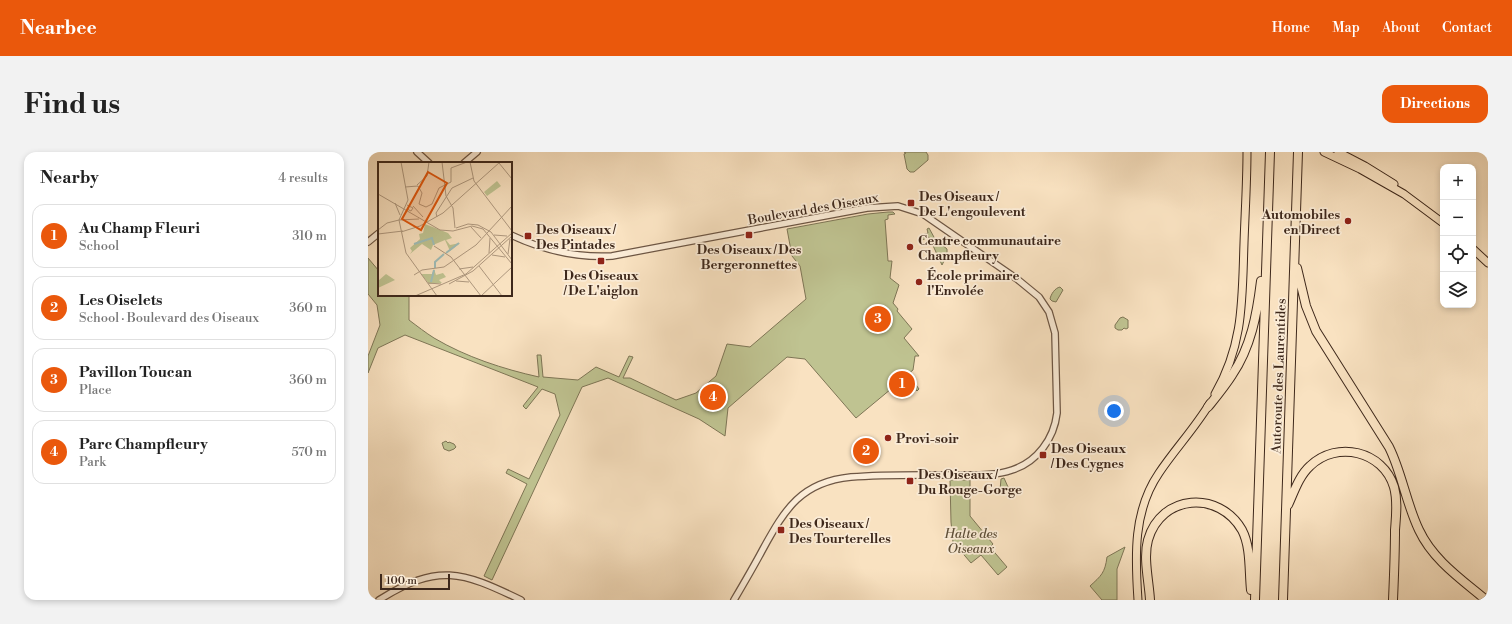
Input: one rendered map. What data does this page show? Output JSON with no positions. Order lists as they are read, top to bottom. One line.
{"streets":{"highway":["Autoroute des Laurentides"],"street":["Boulevard des Oiseaux"]},"parks":["Halte des Oiseaux"],"places":{"transit":["Des Oiseaux / De L'engoulevent","Des Oiseaux / Des Bergeronnettes","Des Oiseaux / Des Pintades","Des Oiseaux / De L'aiglon","Des Oiseaux / Des Cygnes","Des Oiseaux / Du Rouge-Gorge","Des Oiseaux / Des Tourterelles"],"other":["Automobiles en Direct","Centre communautaire Champfleury","École primaire l'Envolée","Provi-soir"]},"scale_bar":"100 m","page":{"header":"Nearbee","nav":["Home","Map","About","Contact"],"buttons":"Directions","title":"Find us","heading":["Nearby","4 results"],"map_buttons":["+","−"],"list":[{"mark":"1","name":"Au Champ Fleuri","note":"School","value":"310 m"},{"mark":"2","name":"Les Oiselets","note":"School · Boulevard des Oiseaux","value":"360 m"},{"mark":"3","name":"Pavillon Toucan","note":"Place","value":"360 m"},{"mark":"4","name":"Parc Champfleury","note":"Park","value":"570 m"}],"pins":["3","1","4","2"],"scale":"100 m"}}
